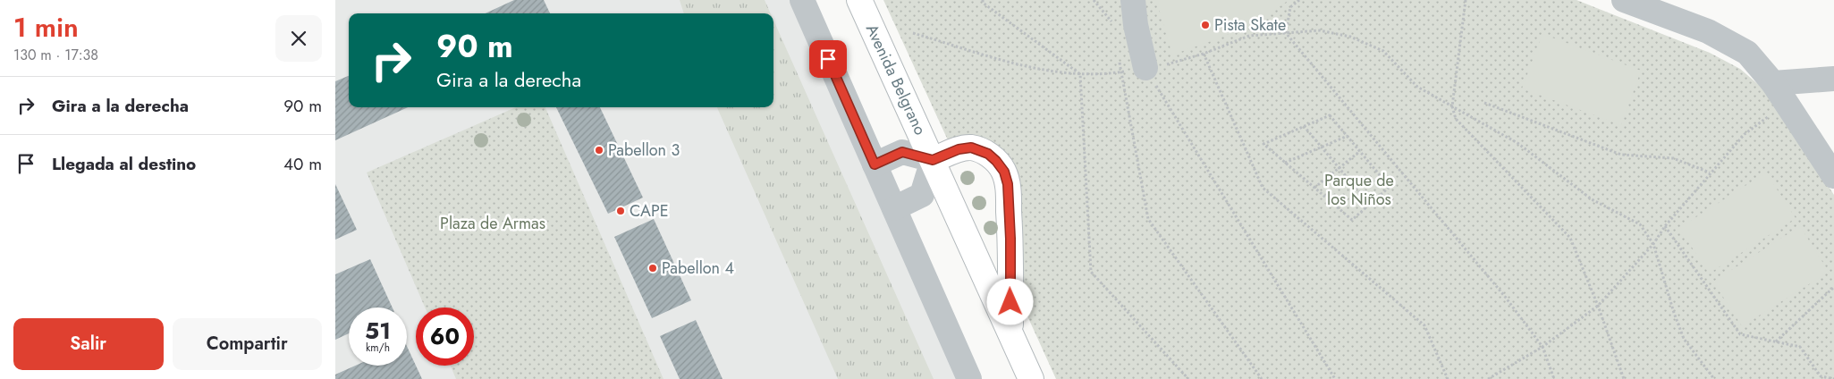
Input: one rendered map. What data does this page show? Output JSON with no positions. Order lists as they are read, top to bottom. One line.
{"streets":{"main road":["Avenida Belgrano"]},"parks":["Parque de los Niños","Plaza de Armas"],"places":["Pista Skate","Pabellon 3","CAPE","Pabellon 4"],"page":{"heading":["1 min","130 m · 17:38"],"turn":["90 m","Gira a la derecha"],"list":[{"name":"Gira a la derecha","value":"90 m"},{"name":"Llegada al destino","value":"40 m"}],"speed":"51 km/h","limit":"60","buttons":["Salir","Compartir"]}}
